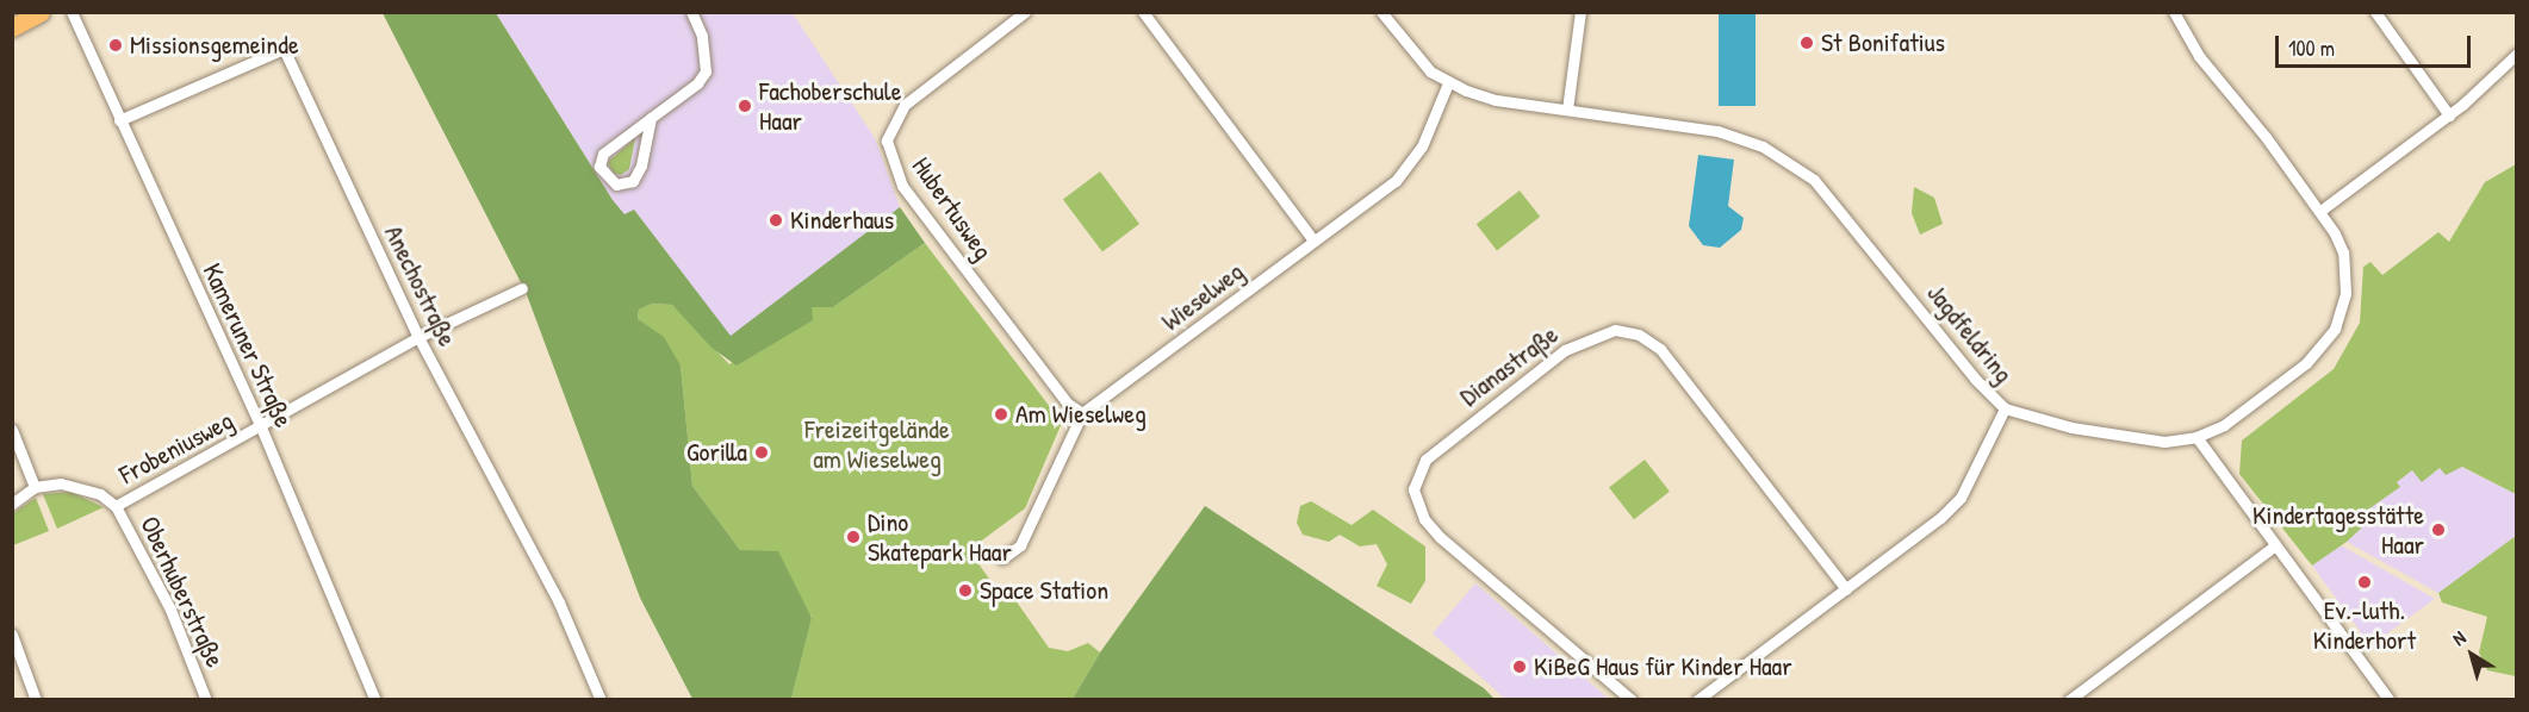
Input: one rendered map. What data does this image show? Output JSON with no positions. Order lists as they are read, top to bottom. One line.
{"streets":{"street":["Hubertusweg","Anechostraße","Wieselweg","Jagdfeldring","Kameruner Straße","Dianastraße","Frobeniusweg","Oberhuberstraße"]},"crossings":[["Hubertusweg","Wieselweg"],["Anechostraße","Kameruner Straße"],["Anechostraße","Frobeniusweg"],["Wieselweg","Jagdfeldring"],["Kameruner Straße","Frobeniusweg"],["Frobeniusweg","Oberhuberstraße"]],"parks":["Freizeitgelände am Wieselweg"],"places":["St Bonifatius","Missionsgemeinde","Fachoberschule Haar","Kinderhaus","Am Wieselweg","Gorilla","Kindertagesstätte Haar","Dino Skatepark Haar","Ev.-luth. Kinderhort","Space Station","KiBeG Haus für Kinder Haar"],"scale_bar":"100 m","north":"top left"}
